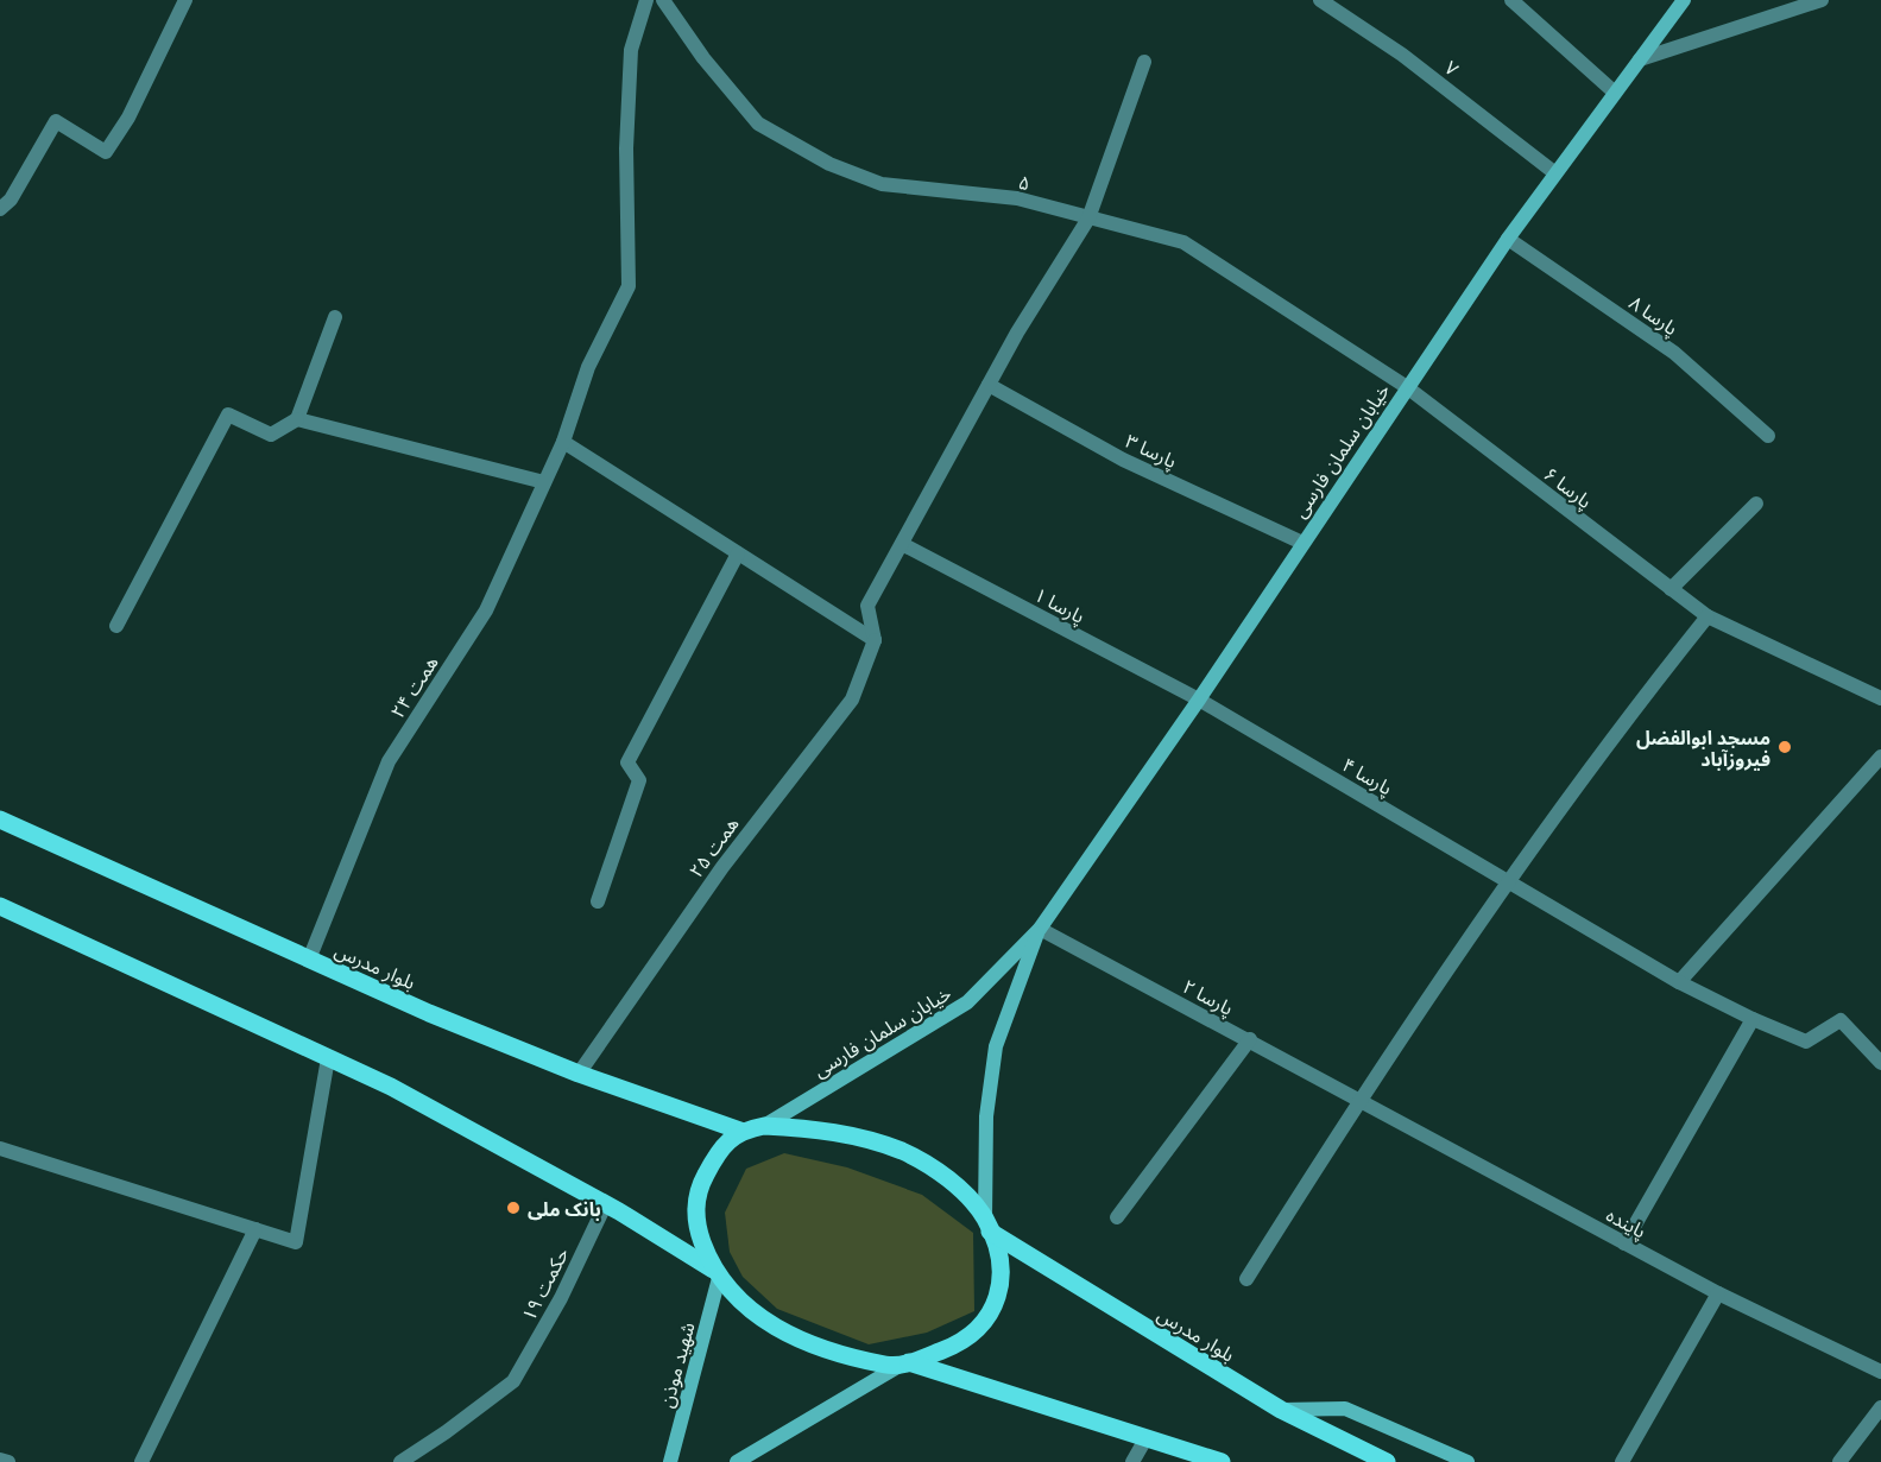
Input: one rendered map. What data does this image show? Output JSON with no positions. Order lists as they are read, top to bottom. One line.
{"streets":{"main road":["خیابان سلمان فارسی","بلوار مدرس","شهید موذن"],"street":["۷","۵","پارسا ۸","پارسا ۳","پارسا ۶","پارسا ۱","همت ۲۴","پارسا ۴","همت ۲۵","پارسا ۲","پاینده","حکمت ۱۹"]},"crossings":[["۷","خیابان سلمان فارسی"],["۵","خیابان سلمان فارسی"],["۵","پارسا ۶"],["پارسا ۸","خیابان سلمان فارسی"],["پارسا ۳","خیابان سلمان فارسی"],["خیابان سلمان فارسی","پارسا ۶"],["خیابان سلمان فارسی","پارسا ۱"],["خیابان سلمان فارسی","پارسا ۴"],["خیابان سلمان فارسی","بلوار مدرس"],["خیابان سلمان فارسی","پارسا ۲"],["پارسا ۱","پارسا ۴"],["همت ۲۴","بلوار مدرس"],["همت ۲۵","بلوار مدرس"],["پارسا ۲","پاینده"]],"places":["مسجد ابوالفضل فیروزآباد","بانک ملی"]}
